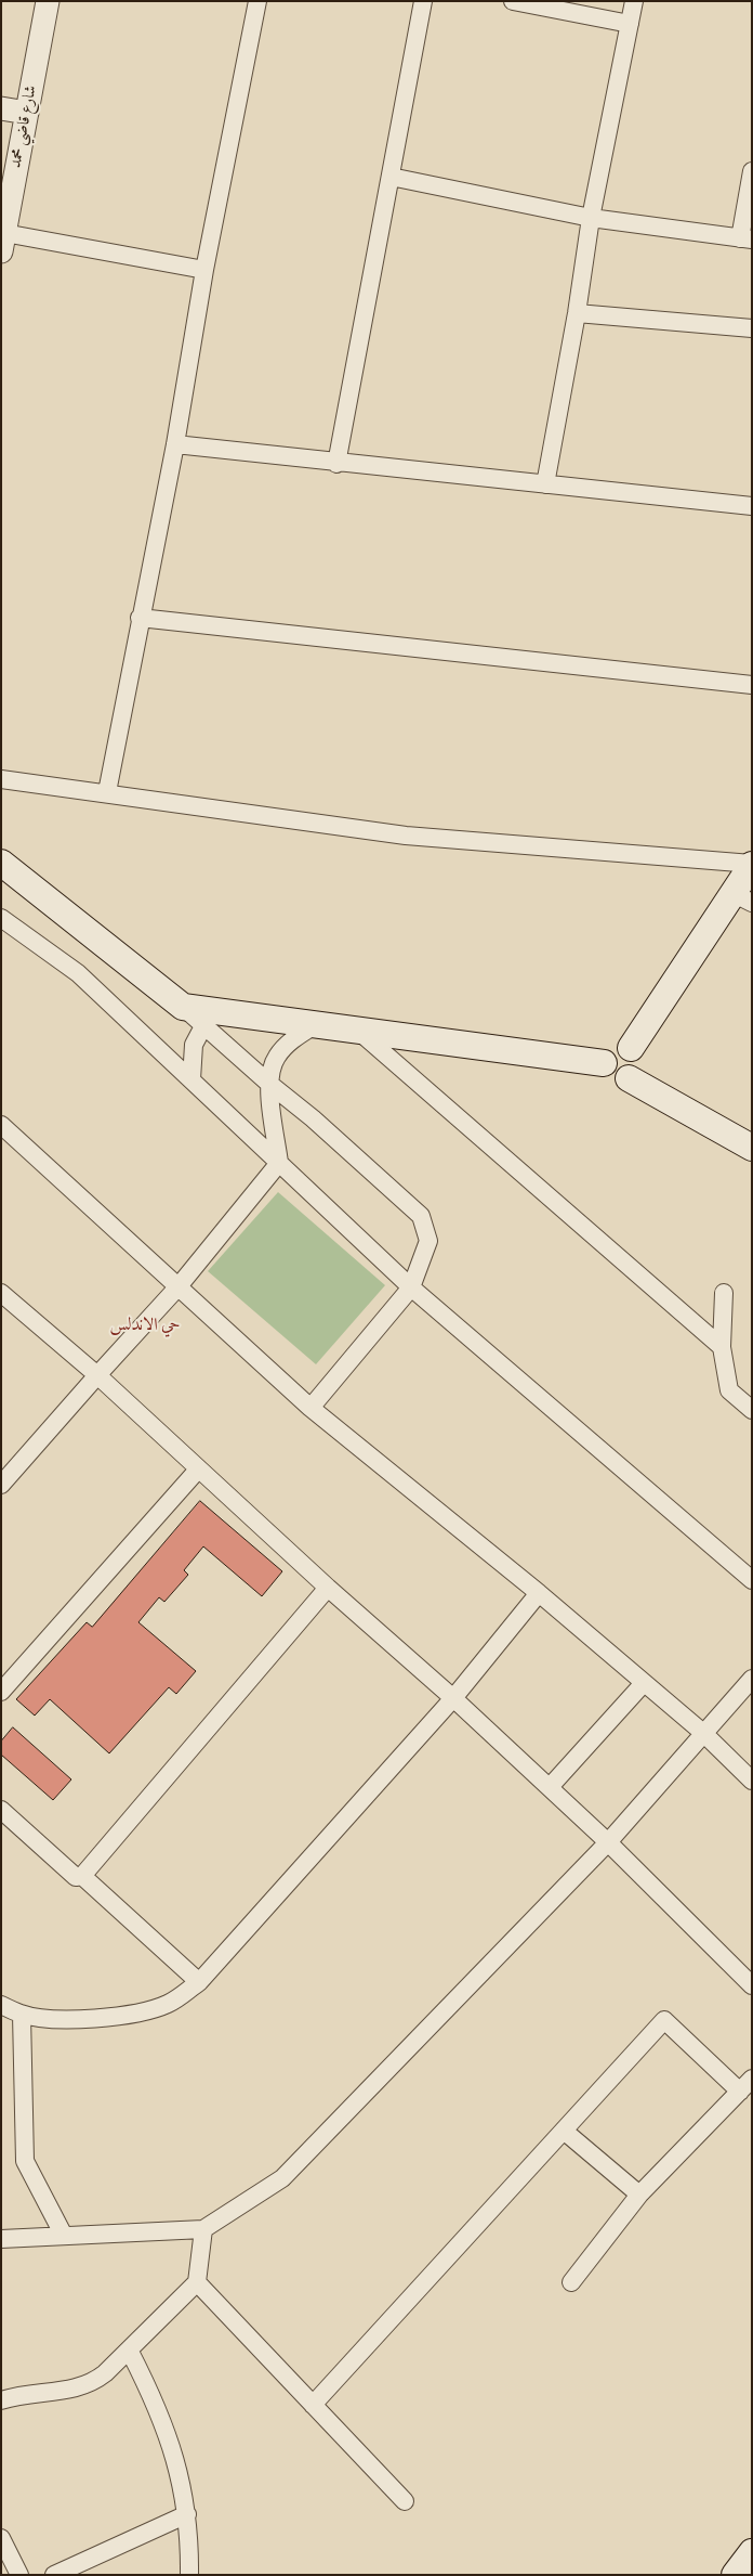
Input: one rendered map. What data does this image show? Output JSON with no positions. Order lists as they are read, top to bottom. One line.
{"streets":{"street":["شارع قاضي محمد"]},"districts":["حي الاندلس"]}
